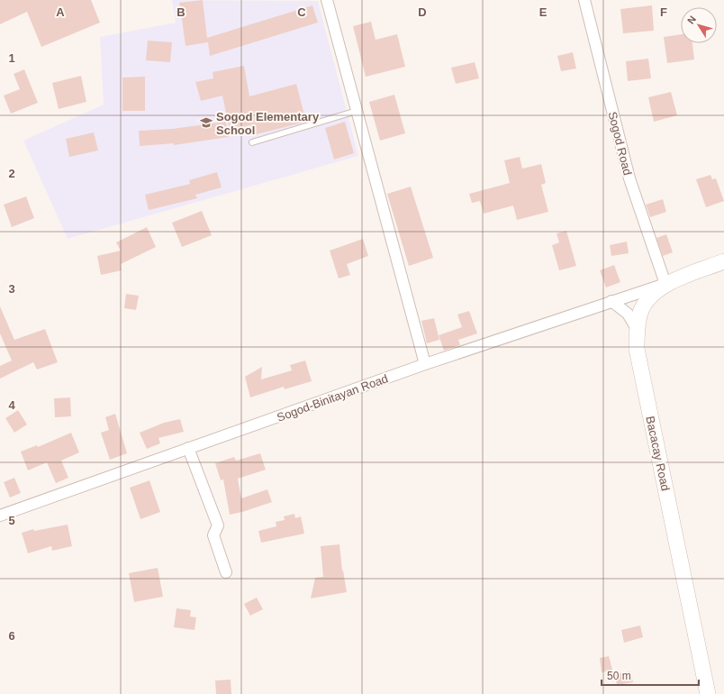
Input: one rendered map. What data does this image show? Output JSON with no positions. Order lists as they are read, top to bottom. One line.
{"streets":{"main road":["Bacacay Road"],"street":["Sogod Road","Sogod-Binitayan Road"]},"crossings":[["Sogod Road","Sogod-Binitayan Road"],["Sogod Road","Bacacay Road"],["Sogod-Binitayan Road","Bacacay Road"]],"places":{"school or university":["Sogod Elementary School"]},"scale_bar":"50 m","north":"top left","grid":{"columns":["A","B","C","D","E","F"],"rows":["1","2","3","4","5","6"]}}
